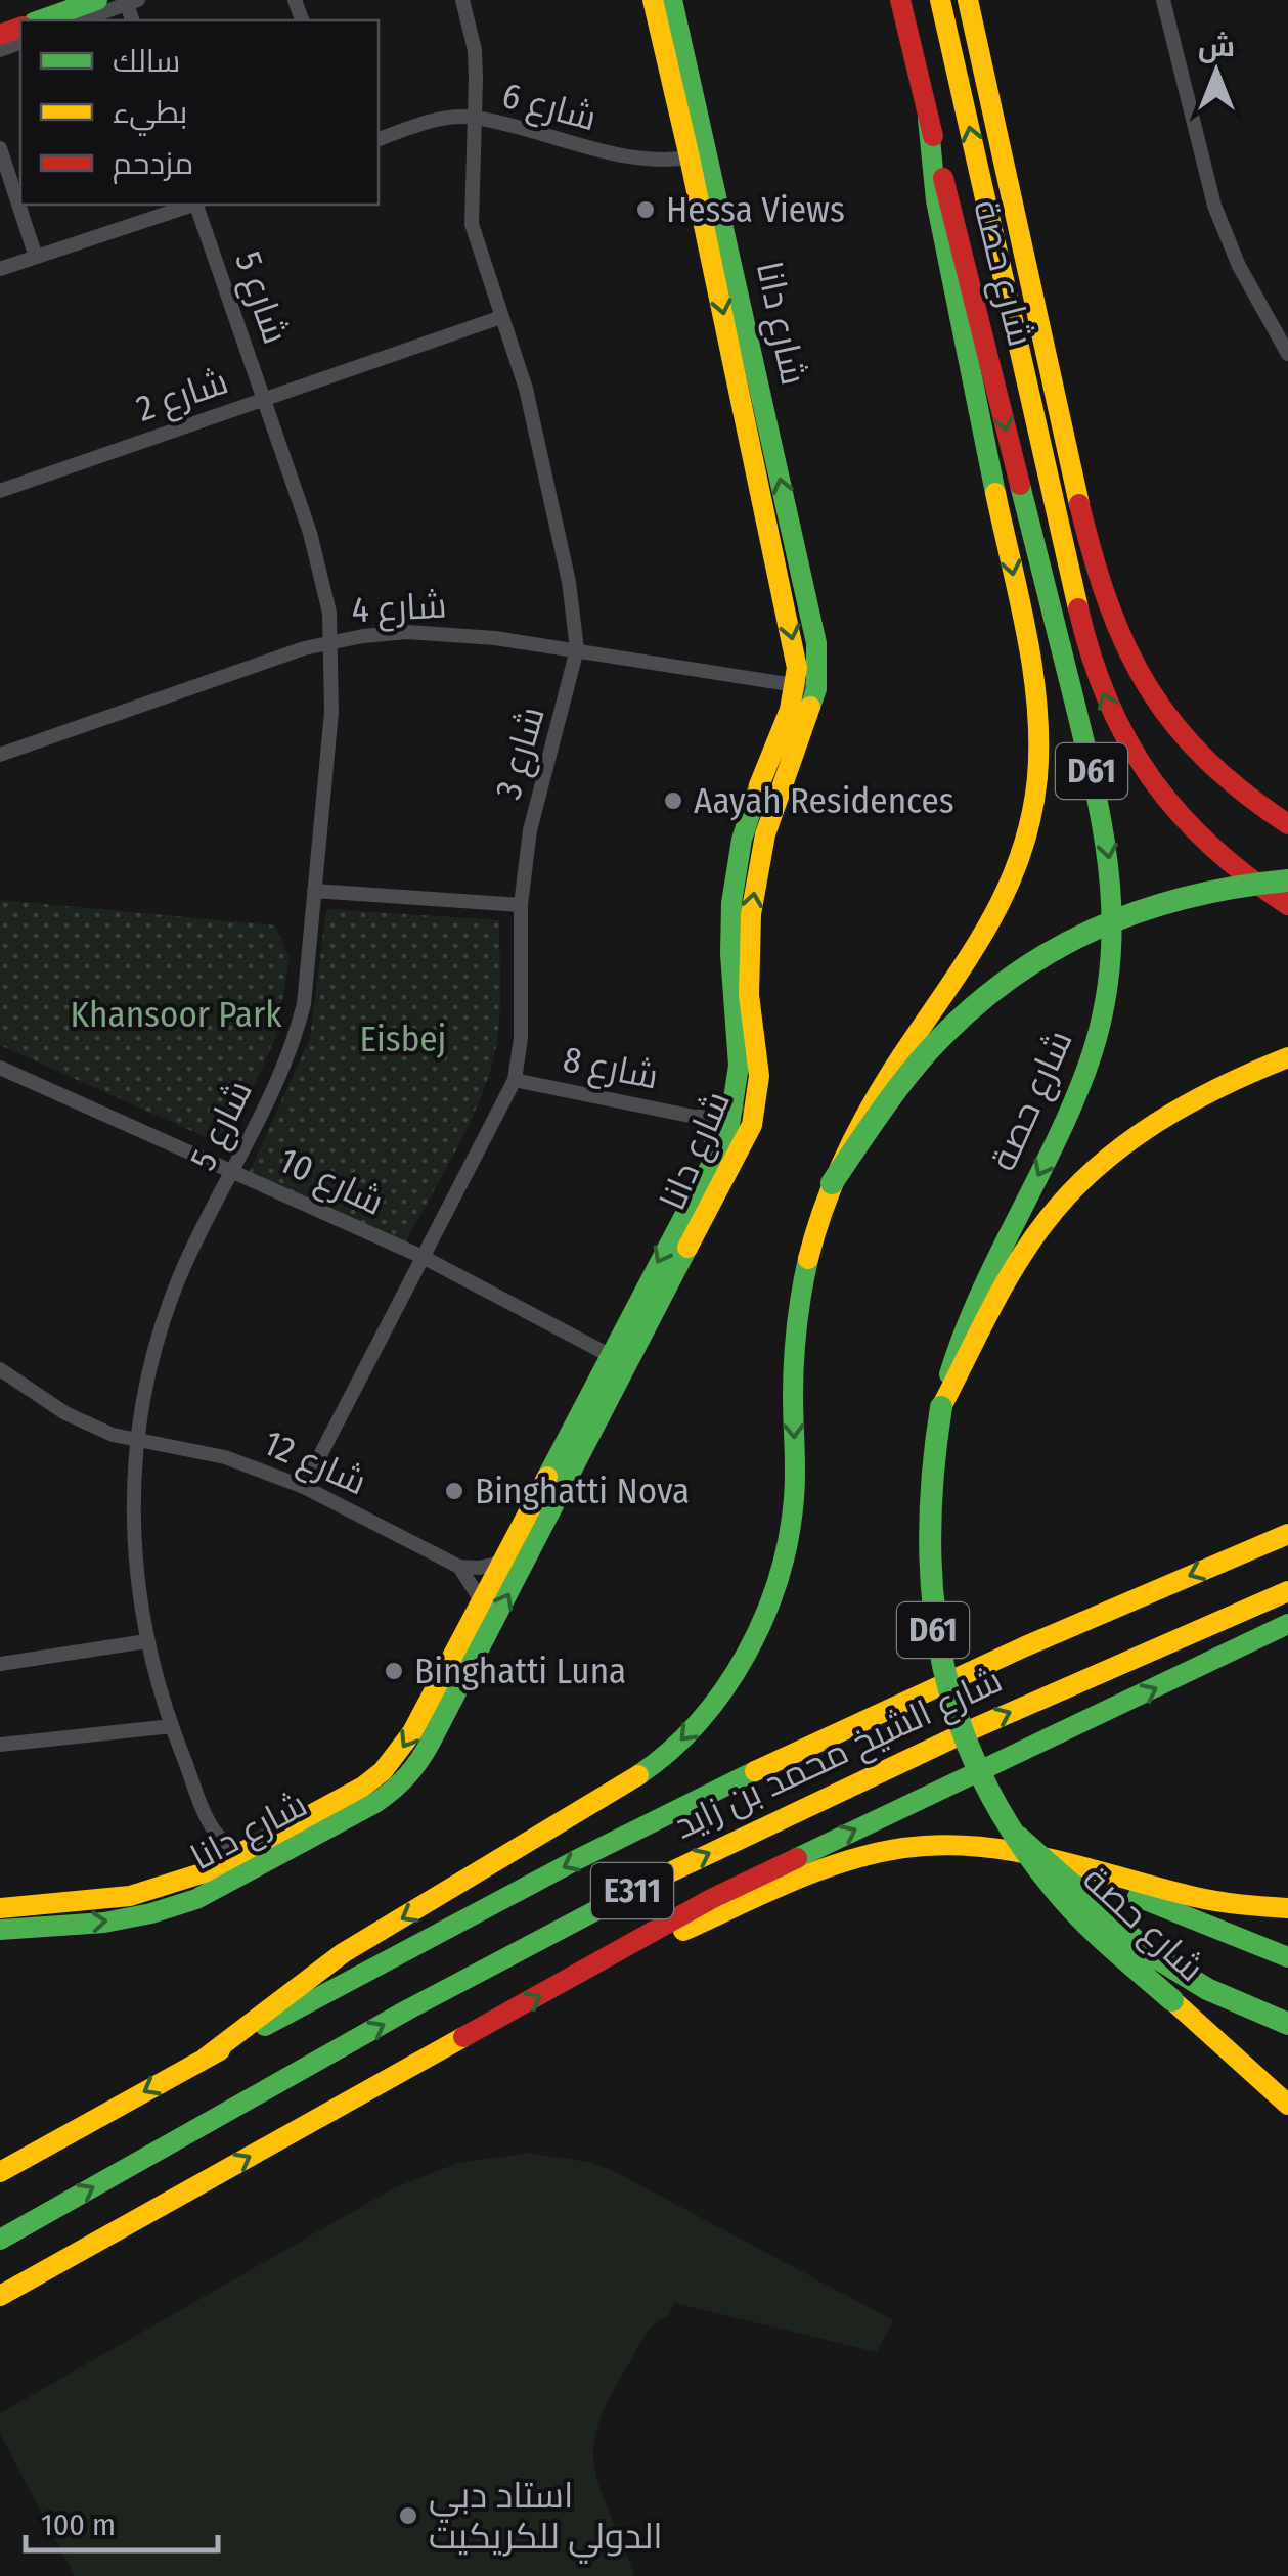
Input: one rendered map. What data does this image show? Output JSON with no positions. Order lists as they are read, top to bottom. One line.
{"streets":{"main road":["شارع حصة","شارع دانا","D61","شارع الشيخ محمد بن زايد","E311"],"street":["شارع 6","شارع 5","شارع 2","شارع 4","شارع 3","شارع 8","شارع 10","شارع 12"]},"crossings":[["شارع 6","شارع دانا"],["شارع 6","شارع 3"],["شارع 5","شارع 2"],["شارع 5","شارع 4"],["شارع 5","شارع 10"],["شارع 5","شارع 12"],["شارع دانا","شارع 4"],["شارع دانا","شارع 8"],["شارع دانا","شارع 10"],["شارع 2","شارع 3"],["شارع 4","شارع 3"],["شارع 3","شارع 8"],["شارع 3","شارع 10"],["شارع 3","شارع 12"]],"parks":["Khansoor Park","Eisbej"],"places":["Hessa Views","Aayah Residences","Binghatti Nova","Binghatti Luna","استاد دبي الدولي للكريكيت"],"legend":["سالك","بطيء","مزدحم"],"scale_bar":"100 m","north":"top"}
